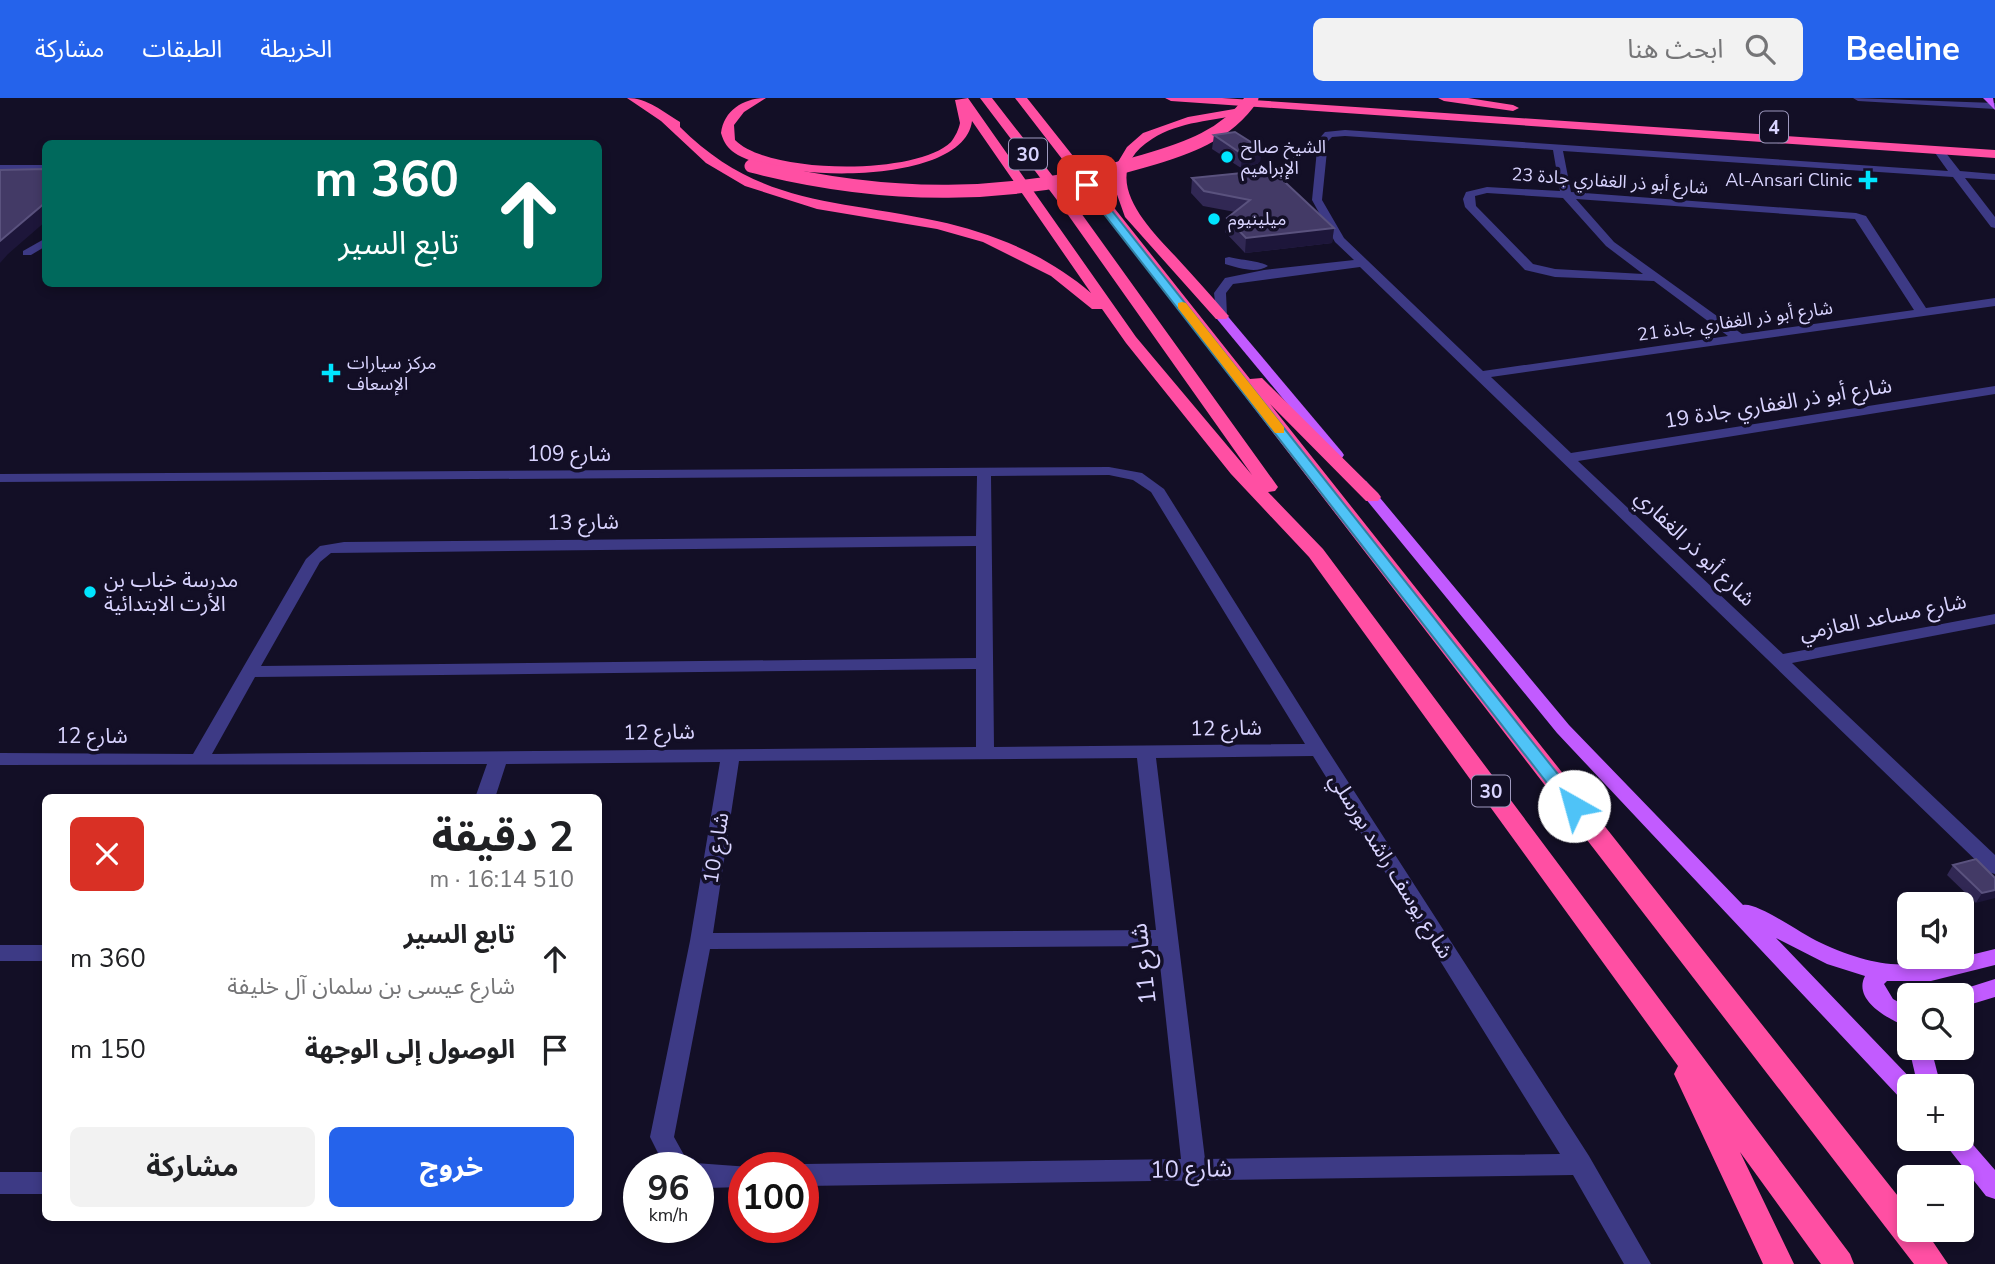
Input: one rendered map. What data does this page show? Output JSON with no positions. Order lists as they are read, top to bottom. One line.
{"streets":{"highway":["4","30"],"street":["شارع أبو ذر الغفاري جادة 23","شارع أبو ذر الغفاري جادة 21","شارع أبو ذر الغفاري جادة 19","شارع 109","شارع 13","شارع أبو ذر الغفاري","شارع مساعد العازمي","شارع 12","شارع 10","شارع يوسف راشد بورسلي","شارع 11"]},"crossings":[["شارع أبو ذر الغفاري جادة 23","شارع أبو ذر الغفاري جادة 21"],["شارع أبو ذر الغفاري جادة 21","شارع أبو ذر الغفاري"],["شارع أبو ذر الغفاري جادة 19","شارع أبو ذر الغفاري"],["شارع 109","شارع يوسف راشد بورسلي"],["شارع 13","شارع 12"],["شارع أبو ذر الغفاري","شارع مساعد العازمي"],["شارع 12","شارع 10"],["شارع 12","شارع يوسف راشد بورسلي"],["شارع 12","شارع 11"],["شارع 10","شارع يوسف راشد بورسلي"],["شارع 10","شارع 11"]],"places":{"other":["الشيخ صالح الإبراهيم","ميلينيوم","مدرسة خباب بن الأرت الابتدائية"],"health":["Al-Ansari Clinic","مركز سيارات الإسعاف"]},"page":{"header":"Beeline","search":"ابحث هنا","nav":["الخريطة","الطبقات","مشاركة"],"turn":["360 m","تابع السير"],"heading":["2 دقيقة","510 m · 16:14"],"map_buttons":["+","−"],"list":[{"name":"تابع السير","note":"شارع عيسى بن سلمان آل خليفة","value":"360 m"},{"name":"الوصول إلى الوجهة","value":"150 m"}],"buttons":["خروج","مشاركة"],"speed":"96 km/h","limit":"100"}}
